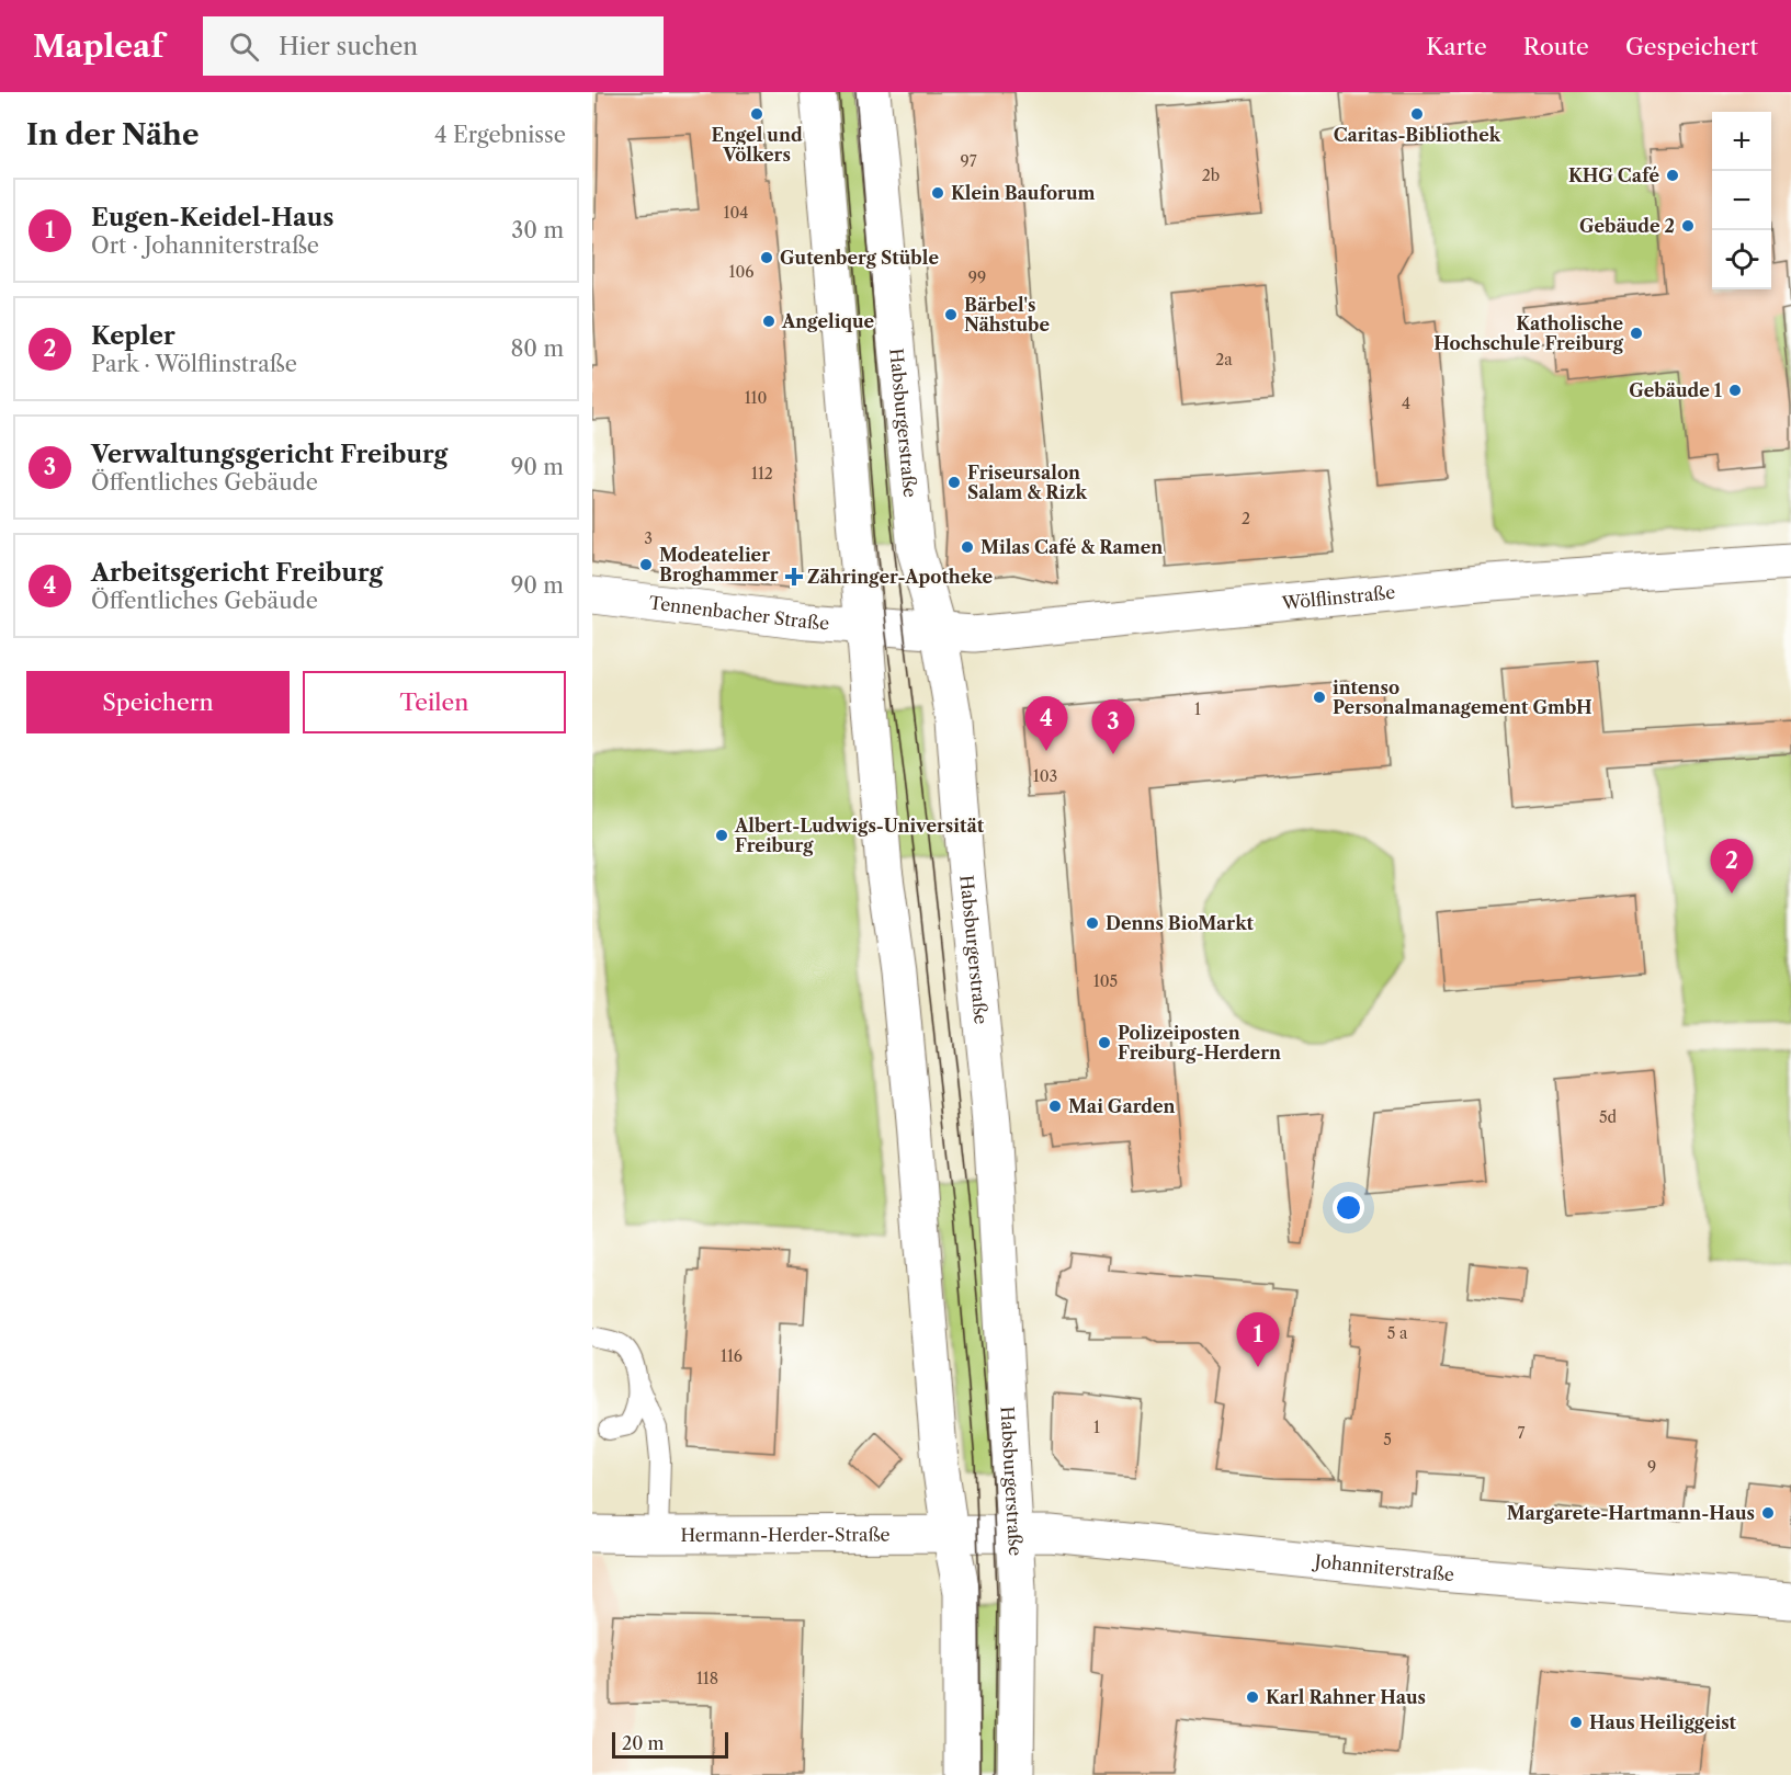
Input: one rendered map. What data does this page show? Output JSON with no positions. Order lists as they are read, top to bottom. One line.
{"streets":{"main road":["Habsburgerstraße","Wölflinstraße","Tennenbacher Straße","Hermann-Herder-Straße","Johanniterstraße"]},"crossings":[["Habsburgerstraße","Wölflinstraße"],["Habsburgerstraße","Johanniterstraße"],["Wölflinstraße","Tennenbacher Straße"],["Hermann-Herder-Straße","Johanniterstraße"]],"places":{"other":["Engel und Völkers","Caritas-Bibliothek","KHG Café","Klein Bauforum","Gebäude 2","Gutenberg Stüble","Bärbel's Nähstube","Angelique","Katholische Hochschule Freiburg","Gebäude 1","Friseursalon Salam & Rizk","Milas Café & Ramen","Modeatelier Broghammer","intenso Personalmanagement GmbH","Albert-Ludwigs-Universität Freiburg","Denns BioMarkt","Polizeiposten Freiburg-Herdern","Mai Garden","Margarete-Hartmann-Haus","Karl Rahner Haus","Haus Heiliggeist"],"health":["Zähringer-Apotheke"]},"house_numbers":["97","2b","104","106","99","2a","110","4","112","2","3","1","103","105","5d","5 a","116","1","7","5","9","118"],"scale_bar":"20 m","page":{"header":"Mapleaf","search":"Hier suchen","nav":["Karte","Route","Gespeichert"],"heading":["In der Nähe","4 Ergebnisse"],"map_buttons":["+","−"],"list":[{"mark":"1","name":"Eugen-Keidel-Haus","note":"Ort · Johanniterstraße","value":"30 m"},{"mark":"2","name":"Kepler","note":"Park · Wölflinstraße","value":"80 m"},{"mark":"3","name":"Verwaltungsgericht Freiburg","note":"Öffentliches Gebäude","value":"90 m"},{"mark":"4","name":"Arbeitsgericht Freiburg","note":"Öffentliches Gebäude","value":"90 m"}],"buttons":["Speichern","Teilen"],"pins":["4","3","2","1"],"scale":"20 m"}}
